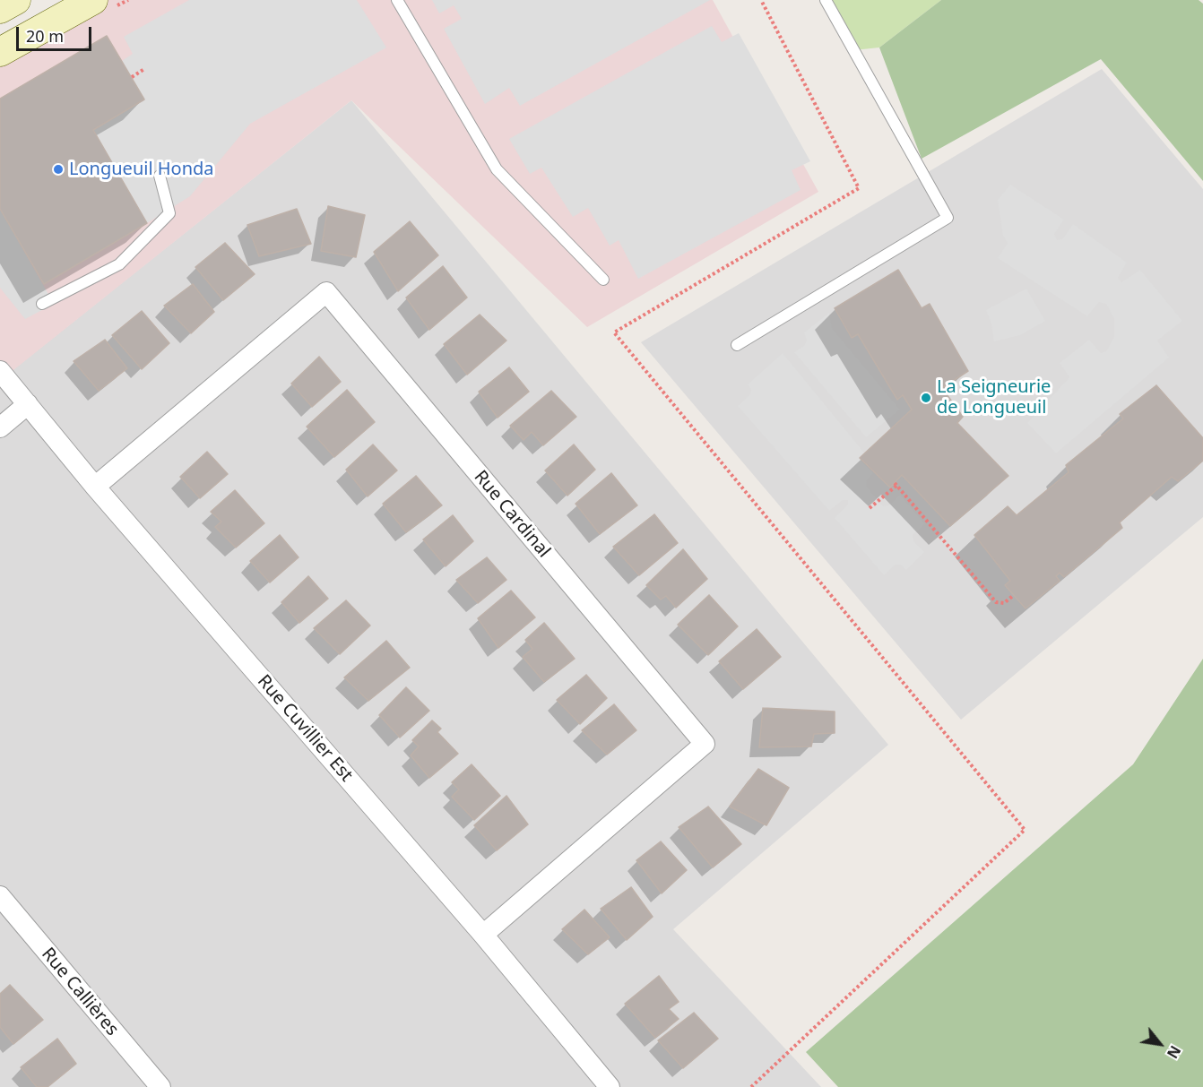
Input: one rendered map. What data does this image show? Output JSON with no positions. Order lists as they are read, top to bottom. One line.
{"streets":{"street":["Rue Cardinal","Rue Cuvillier Est","Rue Callières"]},"crossings":[["Rue Cardinal","Rue Cuvillier Est"]],"places":["Longueuil Honda","La Seigneurie de Longueuil"],"scale_bar":"20 m","north":"bottom right"}
